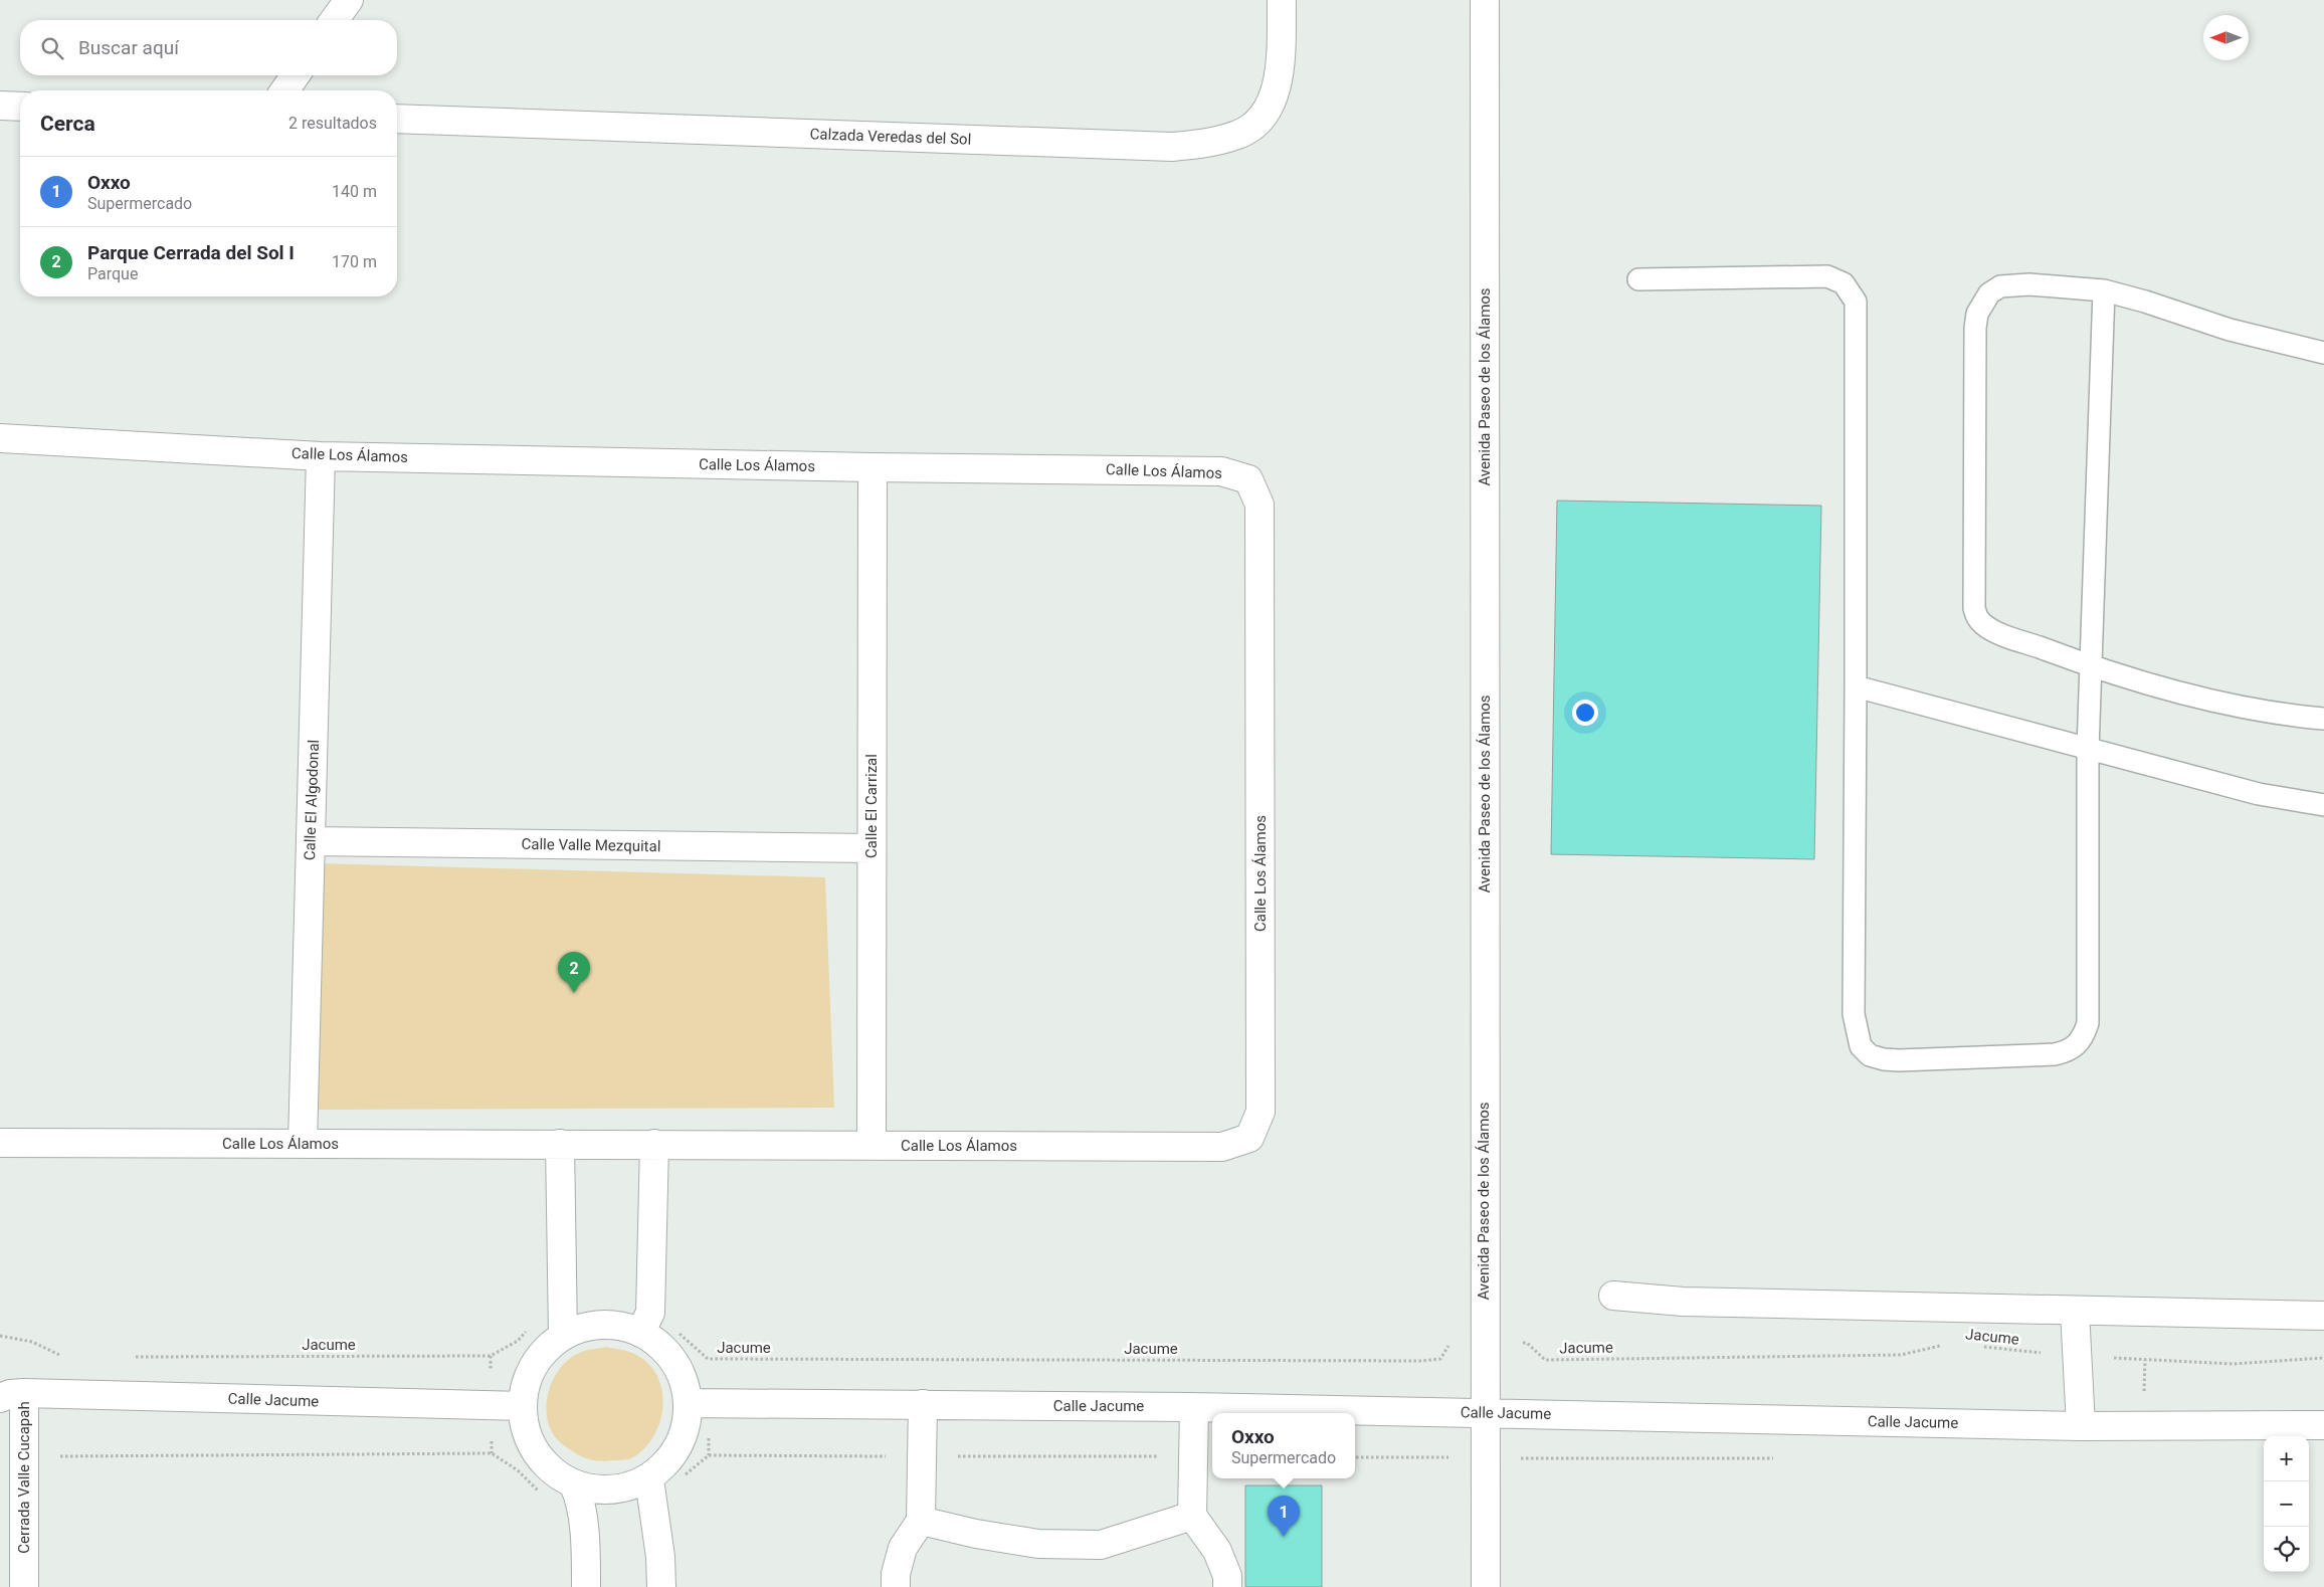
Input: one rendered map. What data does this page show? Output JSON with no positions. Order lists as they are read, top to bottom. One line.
{"streets":{"street":["Calzada Veredas del Sol","Avenida Paseo de los Álamos","Calle Los Álamos","Calle El Algodonal","Calle El Carrizal","Calle Valle Mezquital","Calle Jacume","Cerrada Valle Cucapah"],"path":["Jacume"]},"crossings":[["Avenida Paseo de los Álamos","Jacume"],["Avenida Paseo de los Álamos","Calle Jacume"],["Calle Los Álamos","Calle El Algodonal"],["Calle Los Álamos","Calle El Carrizal"],["Calle El Algodonal","Calle Valle Mezquital"],["Calle El Carrizal","Calle Valle Mezquital"],["Jacume","Calle Jacume"],["Calle Jacume","Cerrada Valle Cucapah"]],"north":"left","page":{"search":"Buscar aquí","heading":["Cerca","2 resultados"],"list":[{"mark":"1","name":"Oxxo","note":"Supermercado","value":"140 m"},{"mark":"2","name":"Parque Cerrada del Sol I","note":"Parque","value":"170 m"}],"pins":["2","1"],"popup":["Oxxo","Supermercado"],"map_buttons":["+","−"]}}
